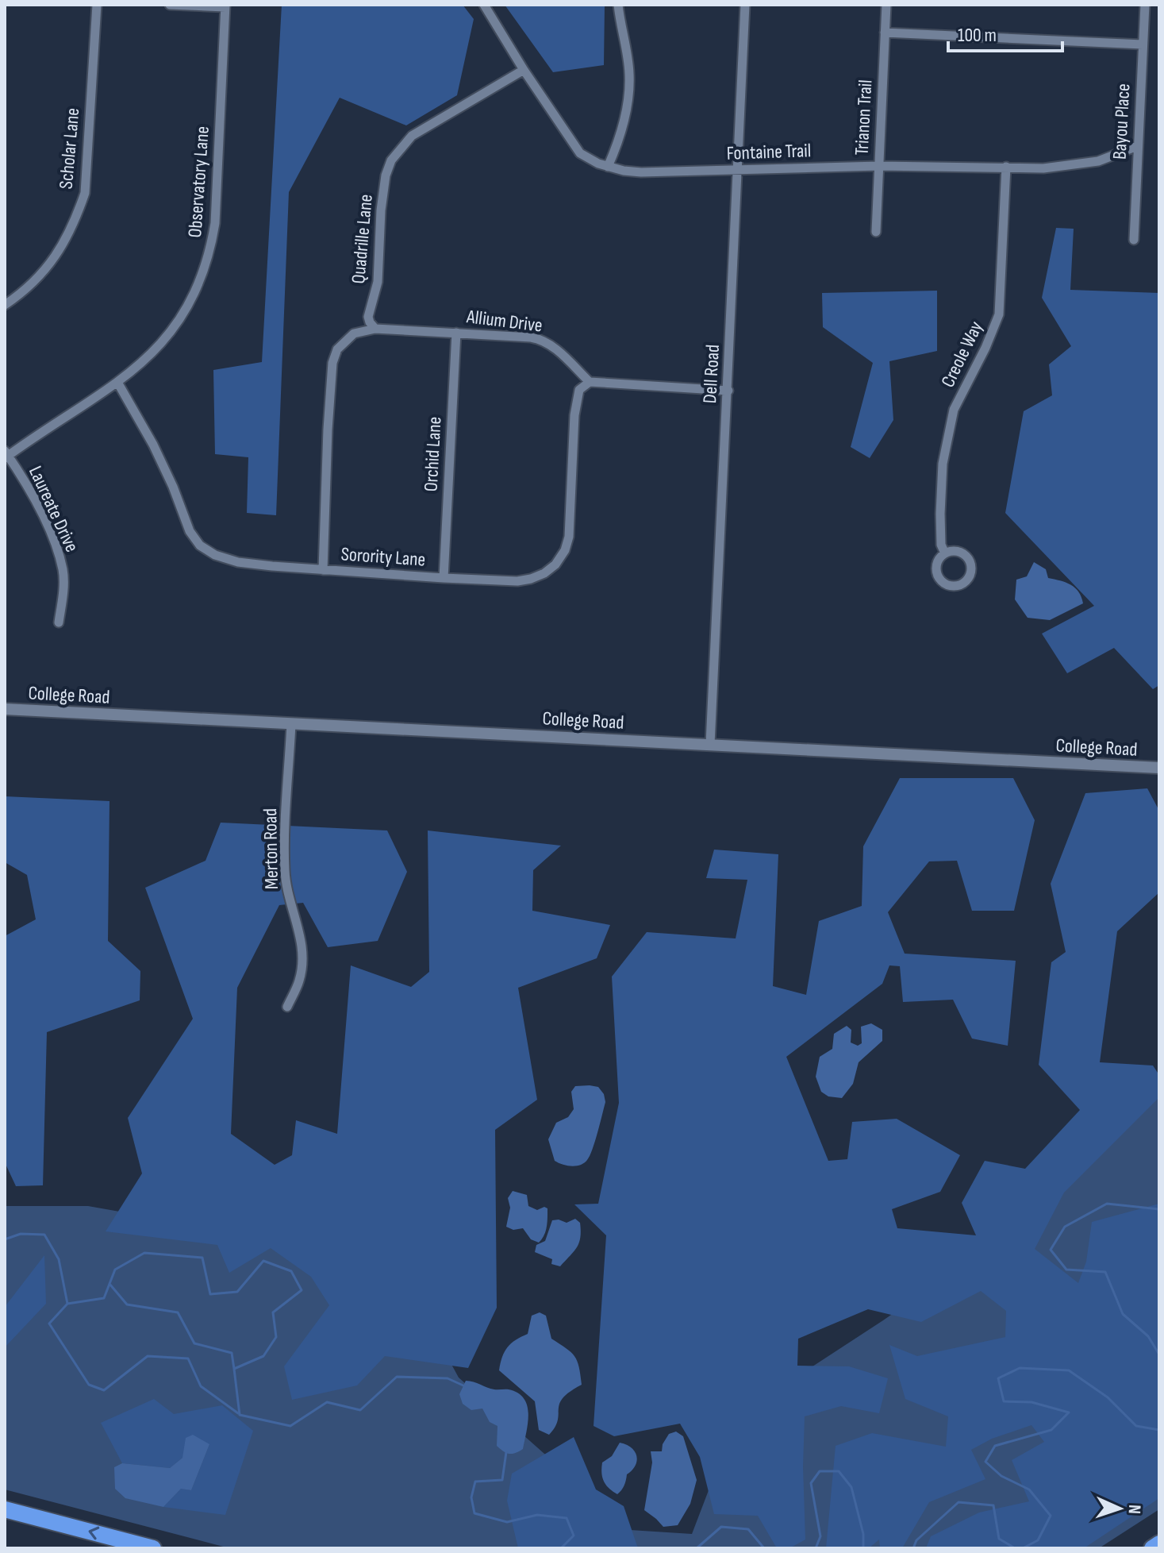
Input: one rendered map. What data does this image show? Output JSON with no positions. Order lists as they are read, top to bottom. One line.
{"streets":{"street":["Trianon Trail","Bayou Place","Scholar Lane","Fontaine Trail","Observatory Lane","Quadrille Lane","Allium Drive","Creole Way","Dell Road","Orchid Lane","Laureate Drive","Sorority Lane","College Road","Merton Road"]},"crossings":[["Trianon Trail","Fontaine Trail"],["Bayou Place","Fontaine Trail"],["Fontaine Trail","Quadrille Lane"],["Fontaine Trail","Creole Way"],["Fontaine Trail","Dell Road"],["Observatory Lane","Laureate Drive"],["Observatory Lane","Sorority Lane"],["Quadrille Lane","Allium Drive"],["Allium Drive","Orchid Lane"],["Allium Drive","Sorority Lane"],["Dell Road","College Road"],["Orchid Lane","Sorority Lane"],["College Road","Merton Road"]],"scale_bar":"100 m","north":"right"}
